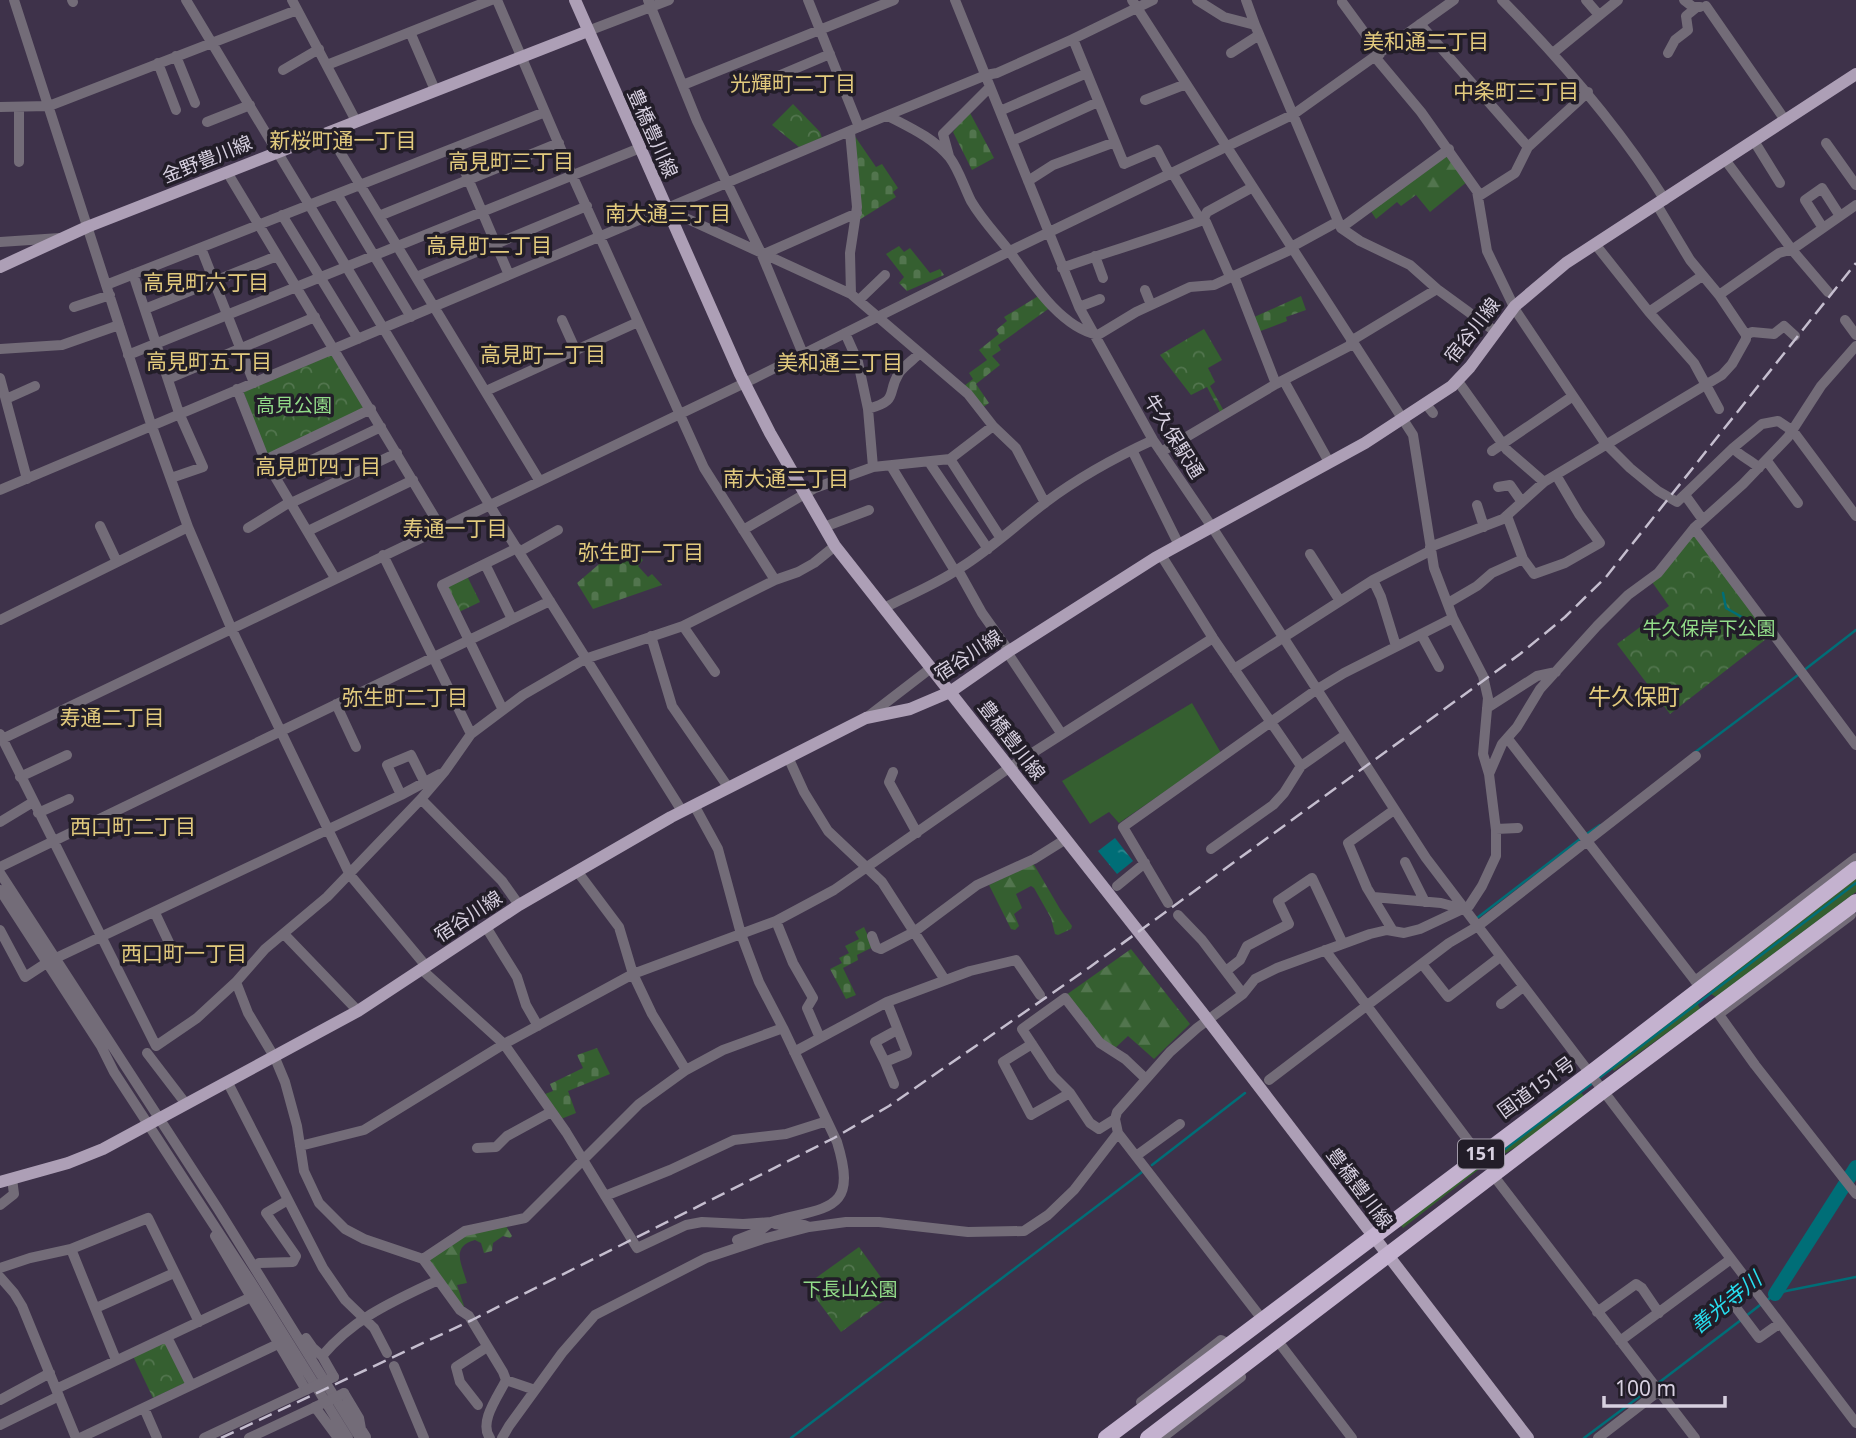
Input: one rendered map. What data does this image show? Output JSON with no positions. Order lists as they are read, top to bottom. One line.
{"streets":{"highway":["国道151号","151"],"main road":["豊橋豊川線","金野豊川線","宿谷川線"],"street":["牛久保駅通"]},"crossings":[["豊橋豊川線","金野豊川線"],["豊橋豊川線","宿谷川線"],["豊橋豊川線","国道151号"],["豊橋豊川線","151"],["宿谷川線","牛久保駅通"],["牛久保駅通","国道151号"],["牛久保駅通","151"]],"districts":["美和通二丁目","光輝町二丁目","中条町三丁目","新桜町通一丁目","高見町三丁目","南大通三丁目","高見町二丁目","高見町六丁目","高見町一丁目","高見町五丁目","美和通三丁目","高見町四丁目","南大通二丁目","寿通一丁目","弥生町一丁目","牛久保町","弥生町二丁目","寿通二丁目","西口町二丁目","西口町一丁目"],"water":["善光寺川"],"parks":["高見公園","牛久保岸下公園","下長山公園"],"scale_bar":"100 m"}
